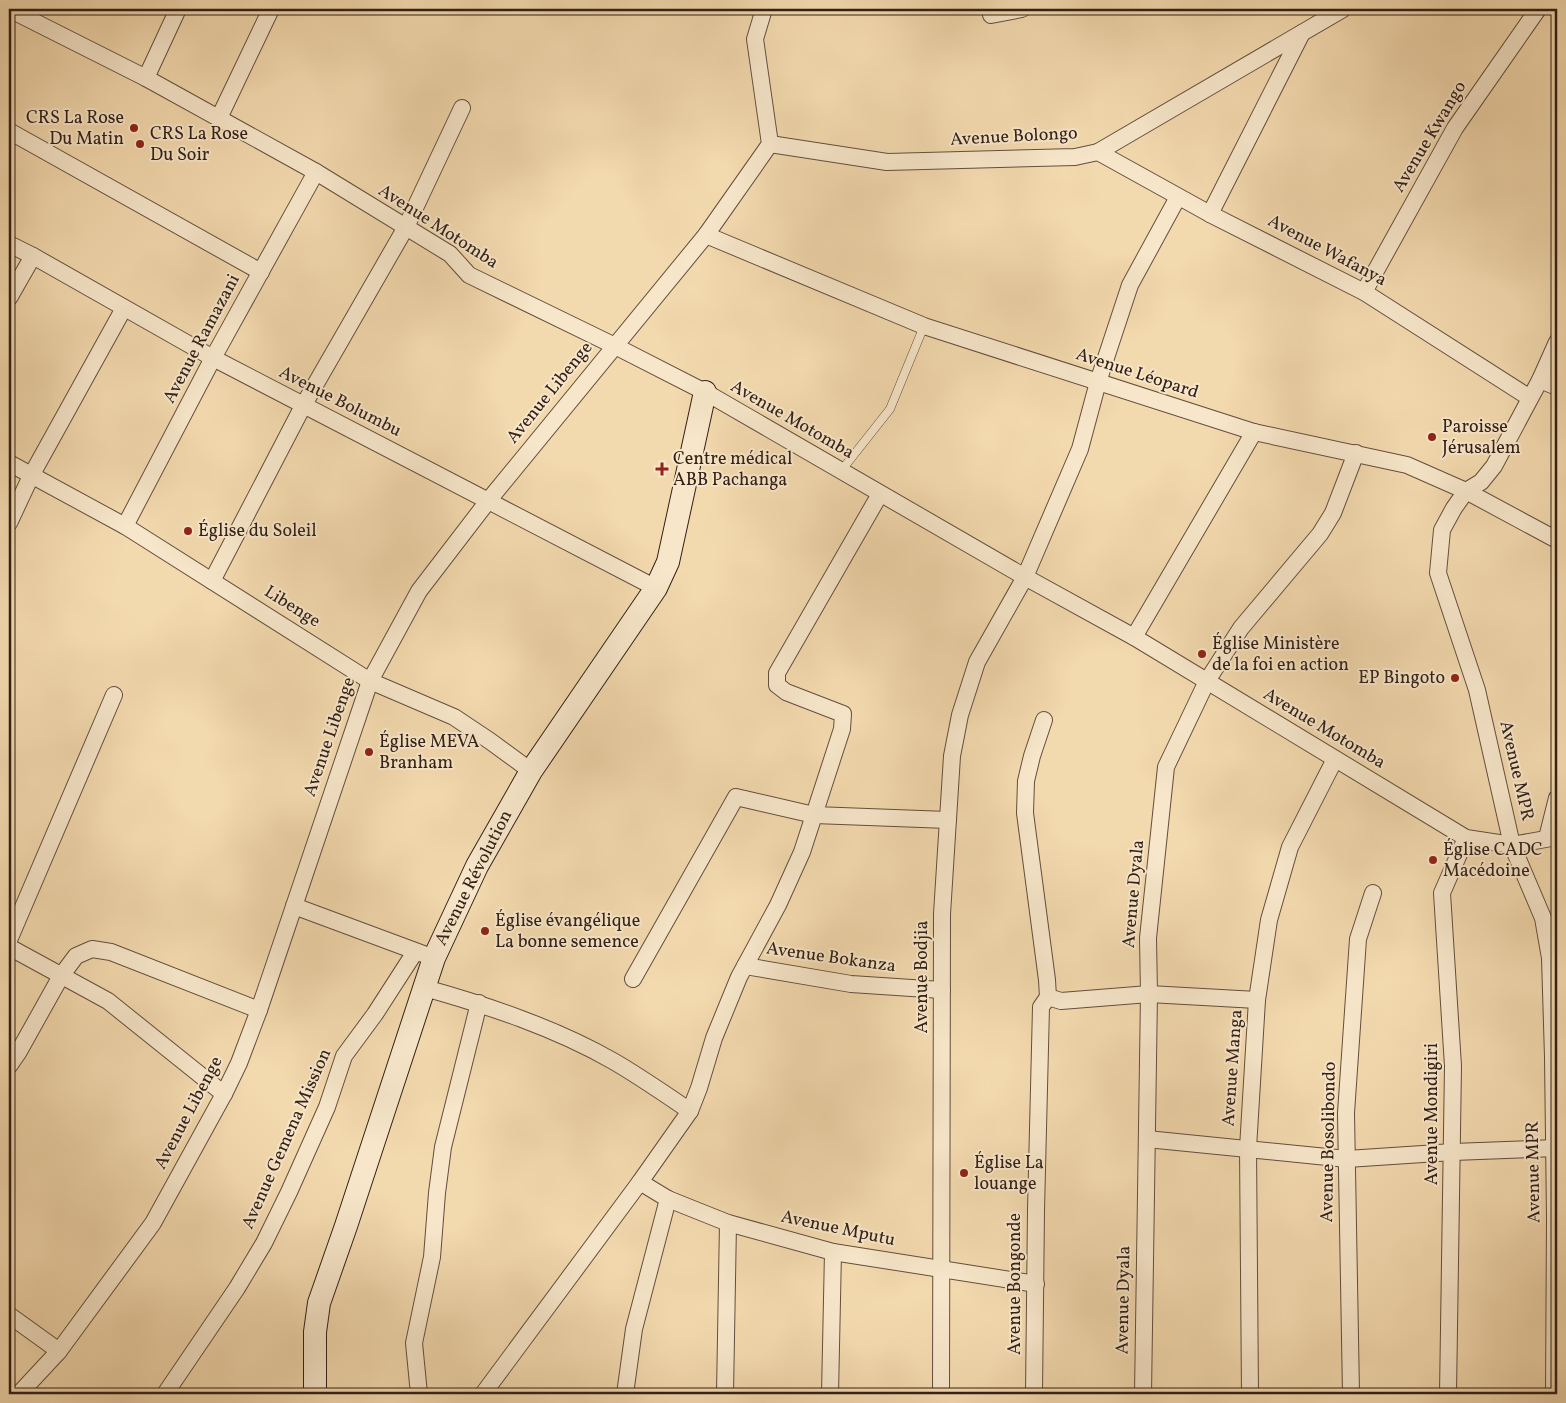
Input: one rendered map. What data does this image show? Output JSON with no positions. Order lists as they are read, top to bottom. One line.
{"streets":{"street":["Avenue Bolongo","Avenue Kwango","Avenue Motomba","Avenue Wafanya","Avenue Ramazani","Avenue Léopard","Avenue Libenge","Avenue Bolumbu","Libenge","Avenue MPR","Avenue Révolution","Avenue Dyala","Avenue Bokanza","Avenue Bodjia","Avenue Manga","Avenue Mondigiri","Avenue Gemena Mission","Avenue Bosolibondo","Avenue Mputu","Avenue Bongonde"]},"crossings":[["Avenue Bolongo","Avenue Wafanya"],["Avenue Bolongo","Avenue Libenge"],["Avenue Kwango","Avenue Wafanya"],["Avenue Motomba","Avenue Ramazani"],["Avenue Motomba","Avenue Libenge"],["Avenue Motomba","Avenue MPR"],["Avenue Motomba","Avenue Révolution"],["Avenue Motomba","Avenue Dyala"],["Avenue Motomba","Avenue Bodjia"],["Avenue Motomba","Avenue Manga"],["Avenue Motomba","Avenue Mondigiri"],["Avenue Wafanya","Avenue MPR"],["Avenue Wafanya","Avenue Bodjia"],["Avenue Ramazani","Avenue Bolumbu"],["Avenue Ramazani","Libenge"],["Avenue Léopard","Avenue Libenge"],["Avenue Léopard","Avenue MPR"],["Avenue Léopard","Avenue Dyala"],["Avenue Léopard","Avenue Bodjia"],["Avenue Libenge","Avenue Bolumbu"],["Avenue Libenge","Libenge"],["Avenue Bolumbu","Avenue Révolution"],["Libenge","Avenue Révolution"],["Avenue Révolution","Avenue Gemena Mission"],["Avenue Bokanza","Avenue Bodjia"],["Avenue Bodjia","Avenue Mputu"],["Avenue Mputu","Avenue Bongonde"]],"places":{"other":["CRS La Rose Du Matin","CRS La Rose Du Soir","Paroisse Jérusalem","Église du Soleil","Église Ministère de la foi en action","EP Bingoto","Église MEVA Branham","Église CADC Macédoine","Église évangélique La bonne semence","Église La louange"],"health":["Centre médical ABB Pachanga"]}}
